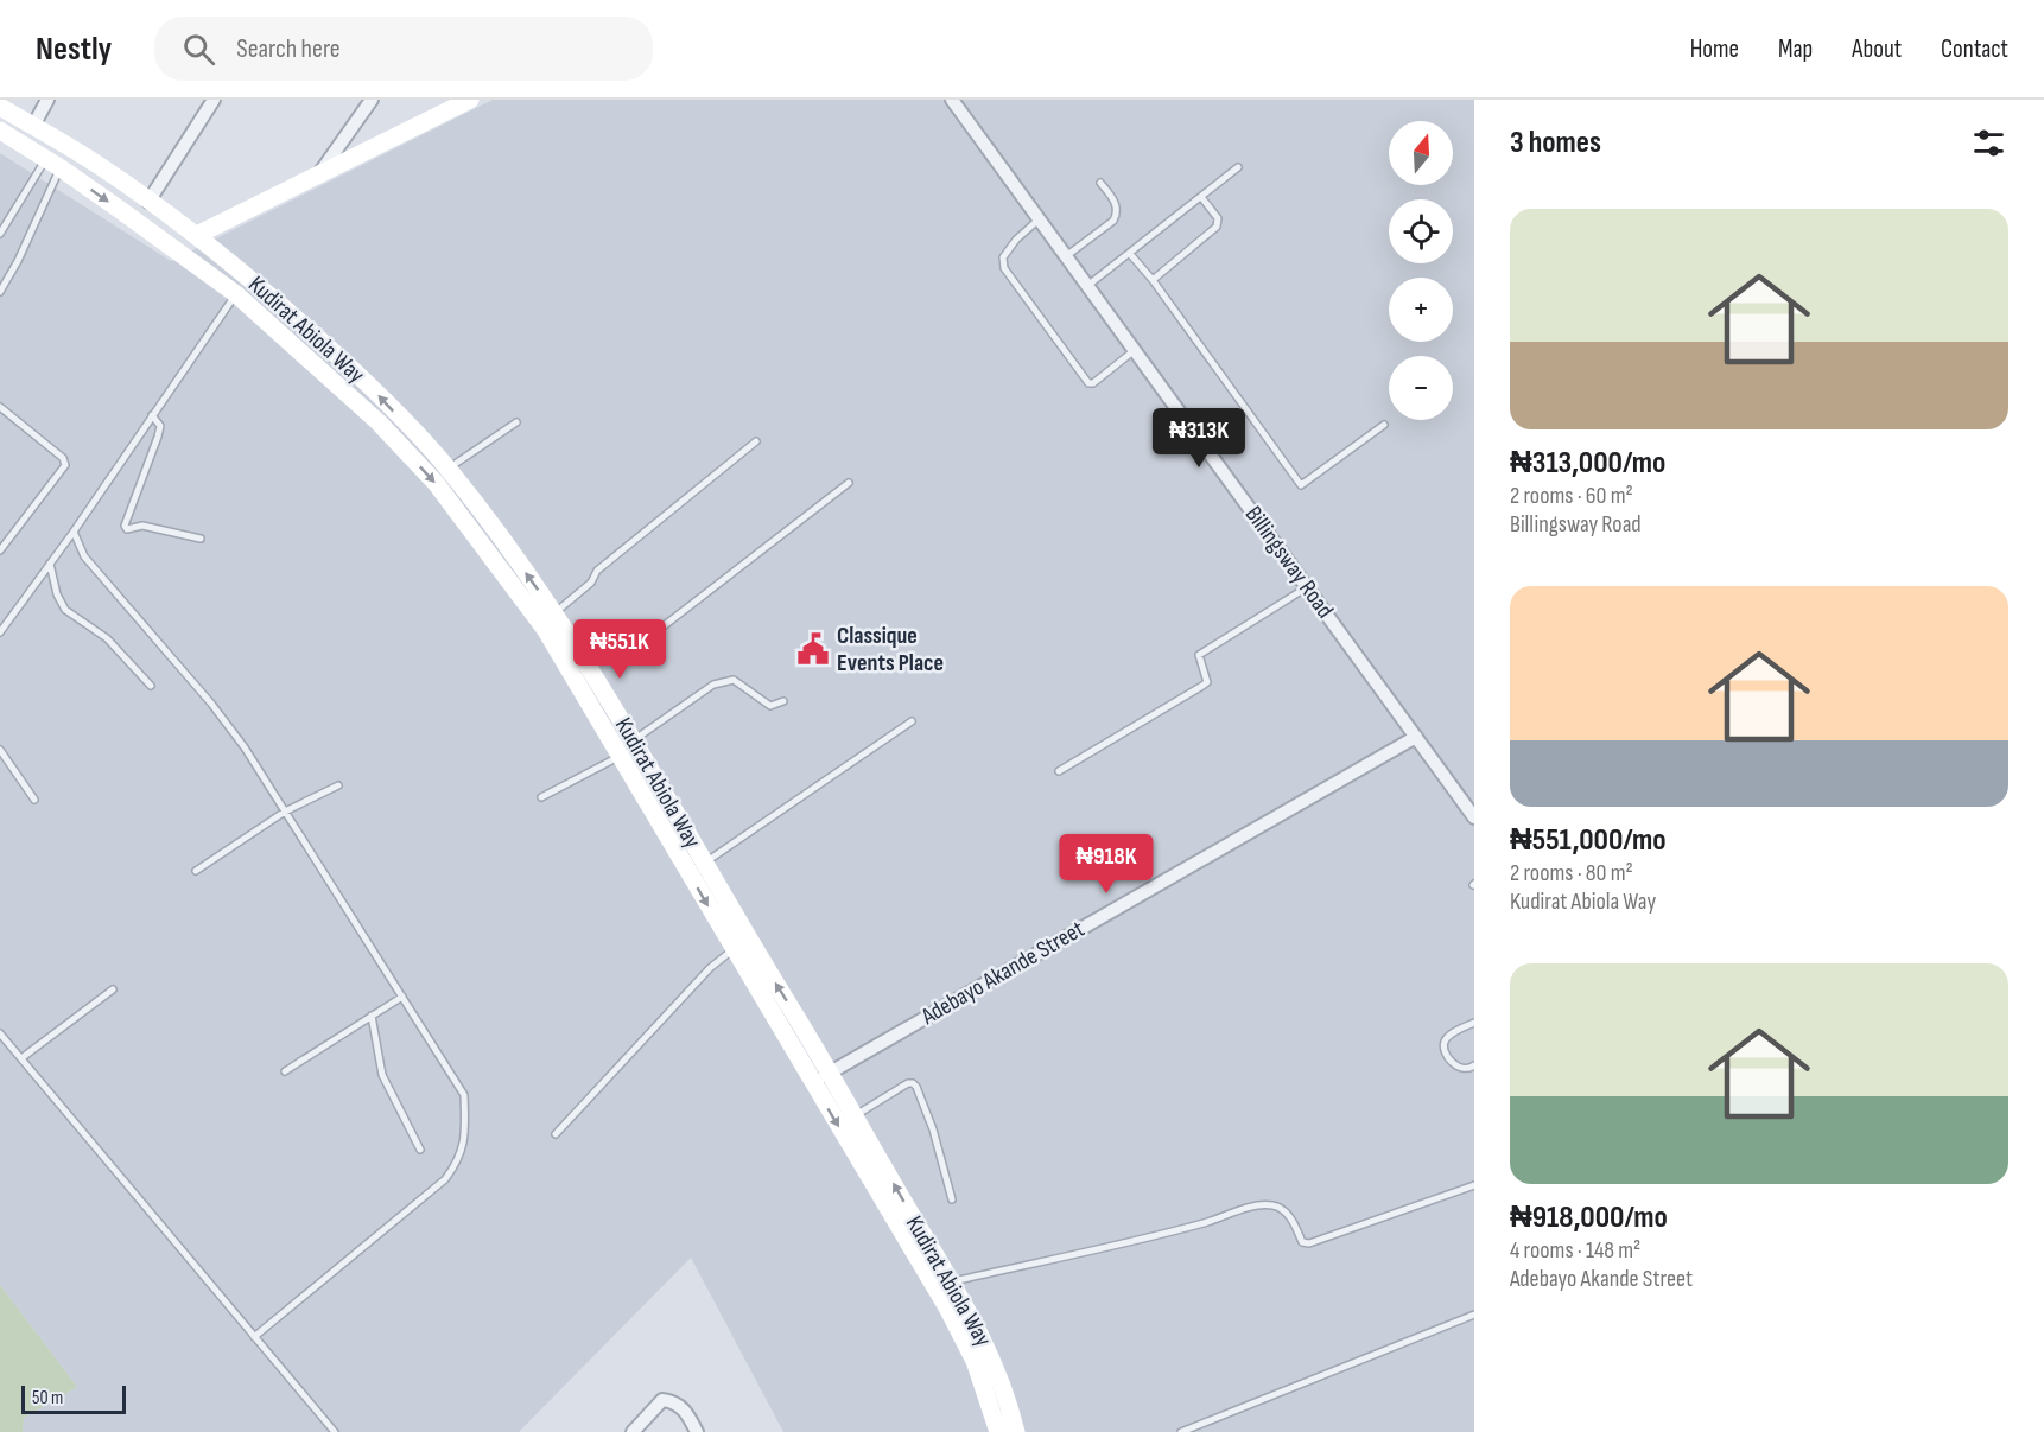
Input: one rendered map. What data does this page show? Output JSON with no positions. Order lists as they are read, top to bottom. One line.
{"streets":{"main road":["Kudirat Abiola Way"],"street":["Billingsway Road","Adebayo Akande Street"]},"crossings":[["Kudirat Abiola Way","Adebayo Akande Street"],["Billingsway Road","Adebayo Akande Street"]],"places":{"public building":["Classique Events Place"]},"scale_bar":"50 m","north":"top","page":{"header":"Nestly","search":"Search here","nav":["Home","Map","About","Contact"],"heading":"3 homes","map_buttons":["+","−"],"list":[{"name":"₦313,000/mo","note":"2 rooms · 60 m² · Billingsway Road"},{"name":"₦551,000/mo","note":"2 rooms · 80 m² · Kudirat Abiola Way"},{"name":"₦918,000/mo","note":"4 rooms · 148 m² · Adebayo Akande Street"}],"price":["₦313K","₦551K","₦918K"],"scale":"50 m"}}
